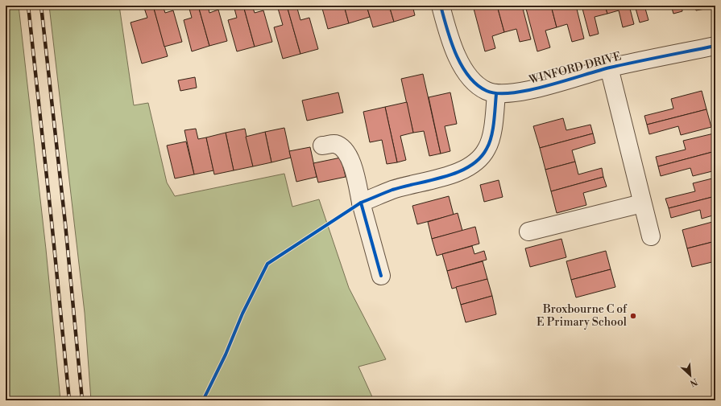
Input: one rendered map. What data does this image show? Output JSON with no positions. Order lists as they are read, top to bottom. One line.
{"streets":{"street":["WINFORD DRIVE"]},"places":["Broxbourne C of E Primary School"],"north":"bottom right"}
